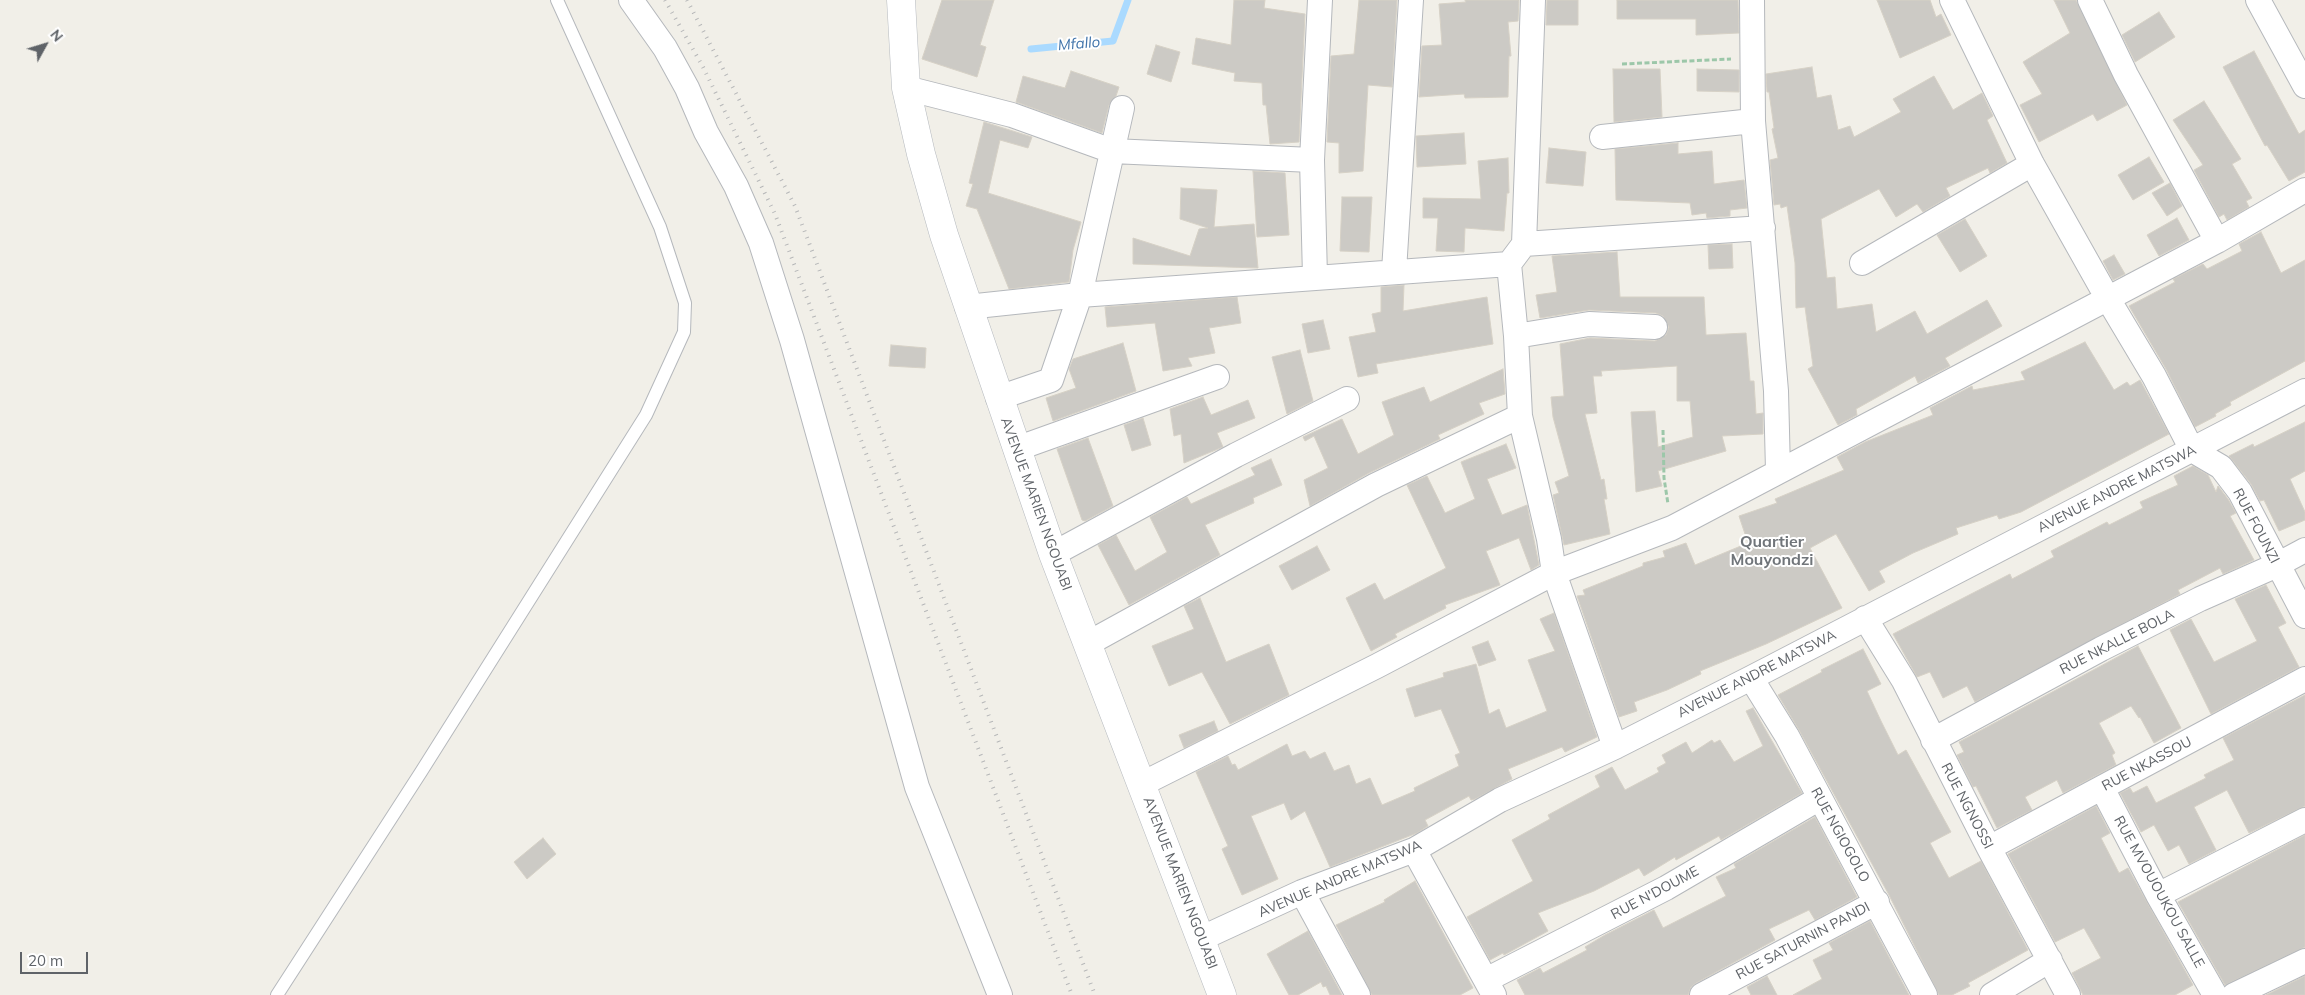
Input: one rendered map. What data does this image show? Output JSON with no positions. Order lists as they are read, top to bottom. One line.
{"streets":{"street":["AVENUE ANDRE MATSWA","AVENUE MARIEN NGOUABI","RUE FOUNZI","RUE NKALLE BOLA","RUE NKASSOU","RUE NGNOSSI","RUE NGIOGOLO","RUE MVOUOUKOU SALLE","RUE N'DOUME","RUE SATURNIN PANDI"]},"crossings":[["AVENUE ANDRE MATSWA","AVENUE MARIEN NGOUABI"],["AVENUE ANDRE MATSWA","RUE FOUNZI"],["AVENUE ANDRE MATSWA","RUE NGNOSSI"],["AVENUE ANDRE MATSWA","RUE NGIOGOLO"],["RUE FOUNZI","RUE NKALLE BOLA"],["RUE NKALLE BOLA","RUE NGNOSSI"],["RUE NKASSOU","RUE NGNOSSI"],["RUE NKASSOU","RUE MVOUOUKOU SALLE"],["RUE NGIOGOLO","RUE N'DOUME"],["RUE NGIOGOLO","RUE SATURNIN PANDI"]],"districts":["Quartier Mouyondzi"],"water":["Mfallo"],"scale_bar":"20 m","north":"top right"}
